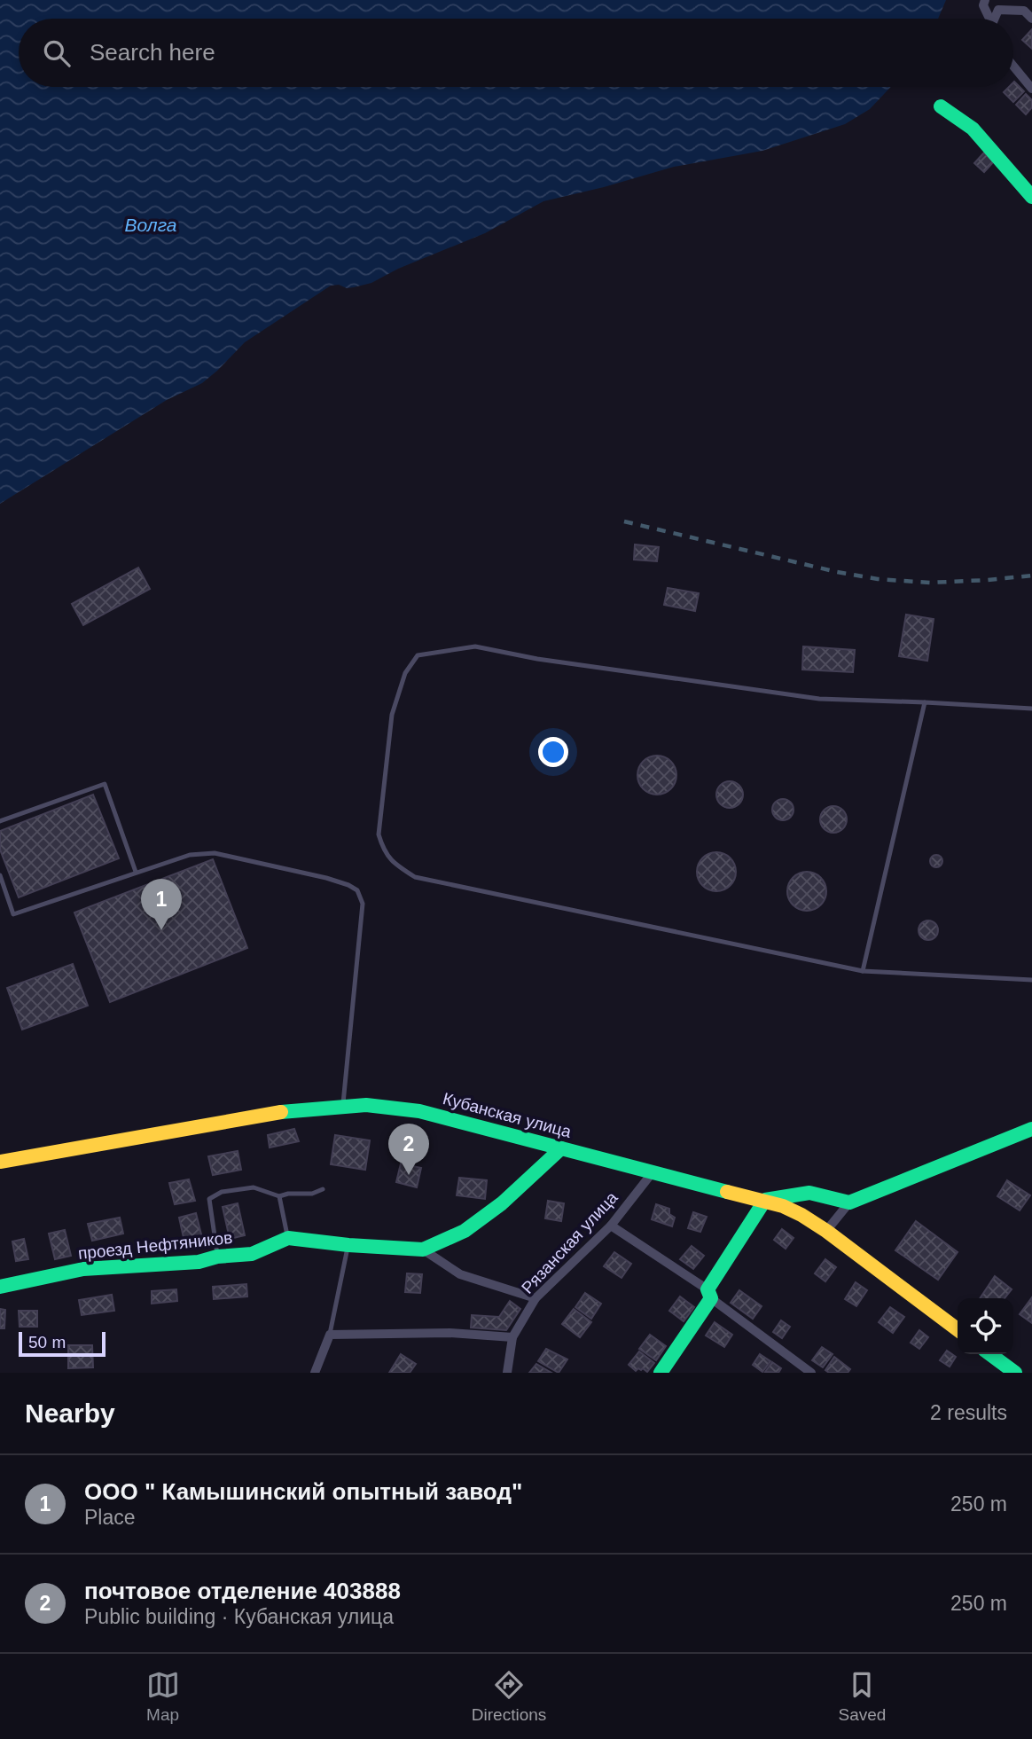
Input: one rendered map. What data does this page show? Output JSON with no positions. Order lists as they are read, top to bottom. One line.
{"streets":{"street":["Кубанская улица","Рязанская улица","проезд Нефтяников"]},"crossings":[["Кубанская улица","Рязанская улица"]],"water":["Волга"],"scale_bar":"50 m","page":{"search":"Search here","pins":["1","2"],"scale":"50 m","heading":["Nearby","2 results"],"list":[{"mark":"1","name":"ООО \" Камышинский опытный завод\"","note":"Place","value":"250 m"},{"mark":"2","name":"почтовое отделение 403888","note":"Public building · Кубанская улица","value":"250 m"}],"nav":["Map","Directions","Saved"]}}
